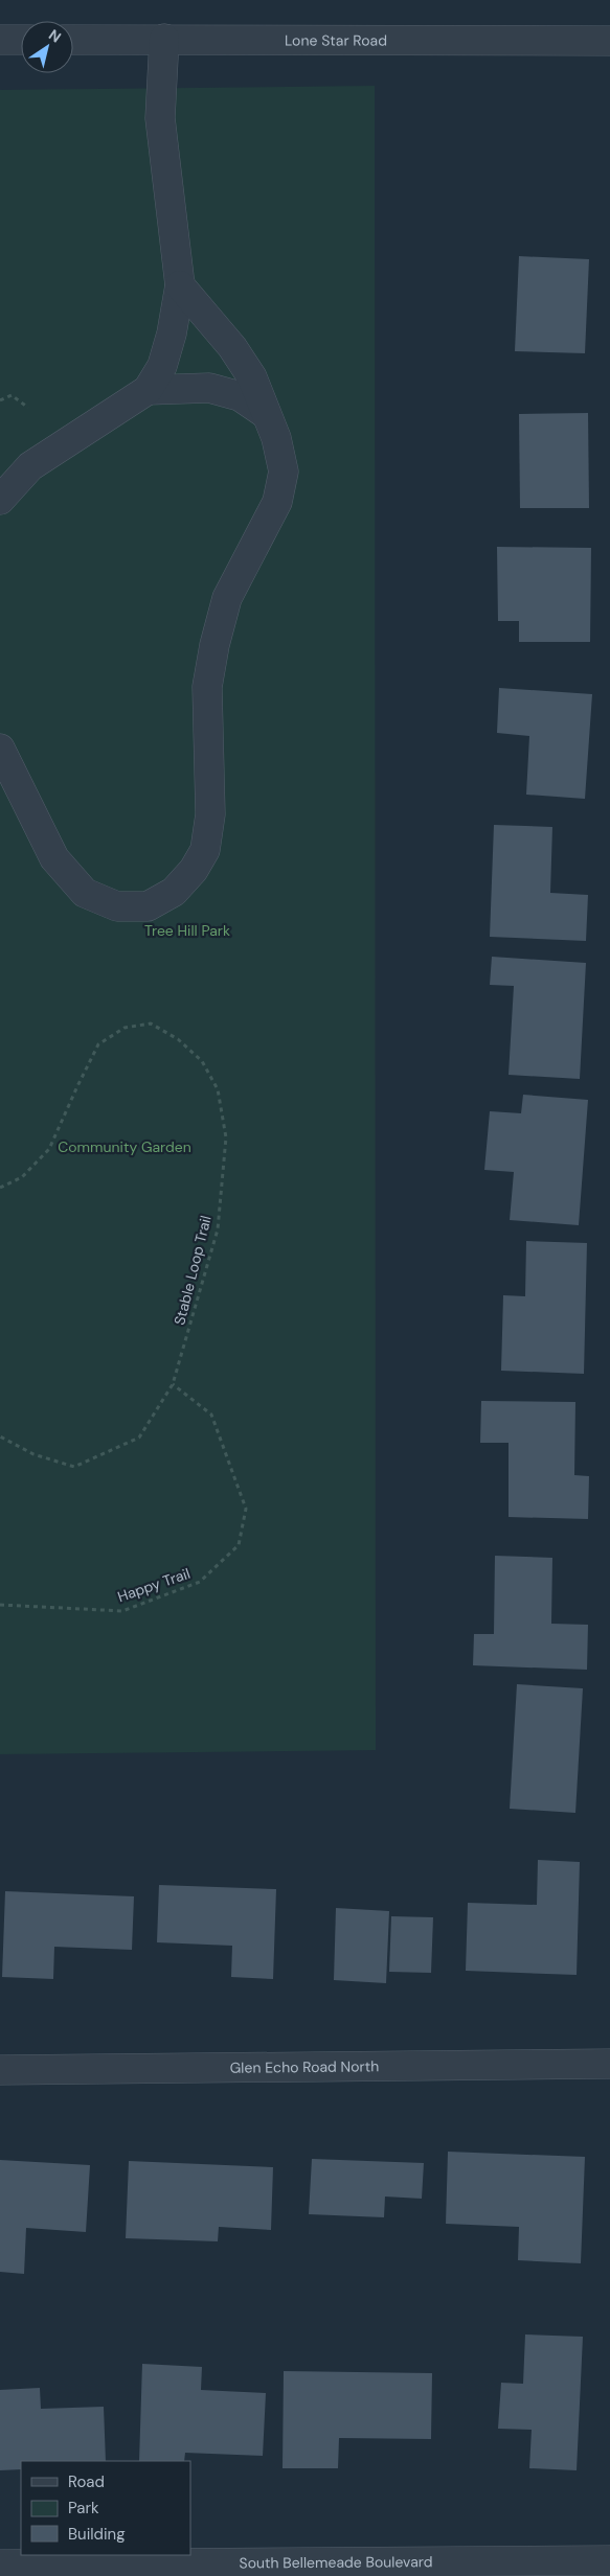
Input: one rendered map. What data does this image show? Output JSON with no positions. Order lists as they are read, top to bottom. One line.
{"streets":{"street":["Lone Star Road","Glen Echo Road North","South Bellemeade Boulevard"],"path":["Stable Loop Trail","Happy Trail"]},"crossings":[["Stable Loop Trail","Happy Trail"]],"parks":["Tree Hill Park","Community Garden"],"legend":["Road","Park","Building"],"north":"top right"}
